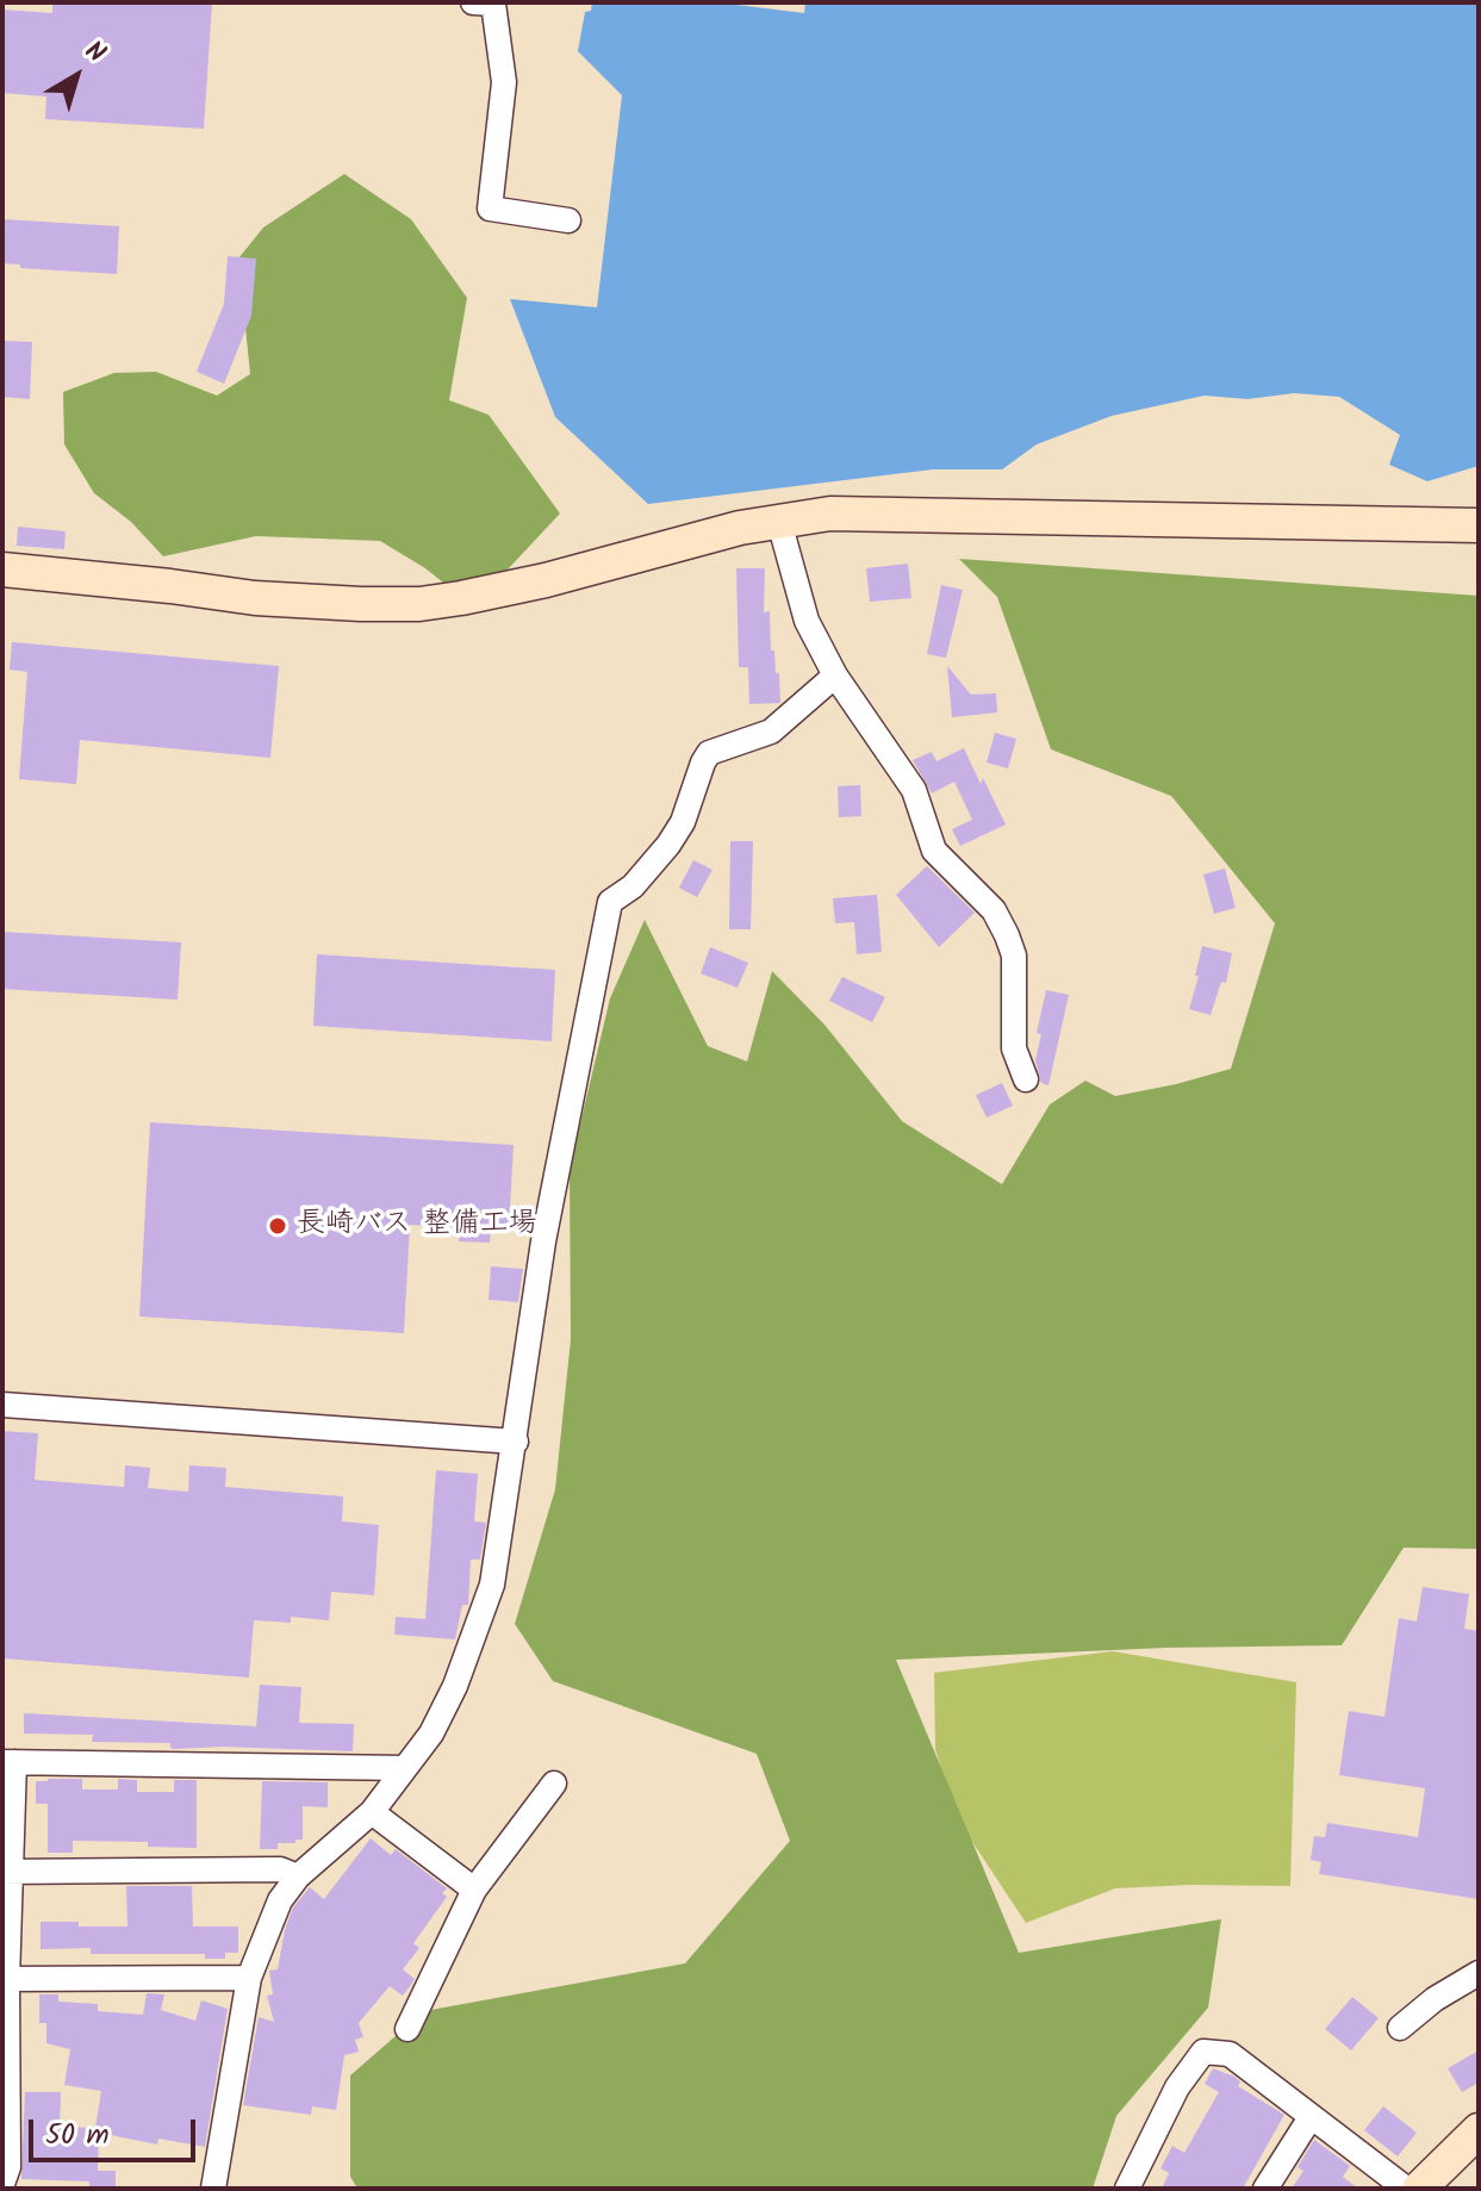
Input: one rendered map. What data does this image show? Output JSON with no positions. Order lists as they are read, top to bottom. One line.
{"places":["長崎バス 整備工場"],"scale_bar":"50 m","north":"top right"}
